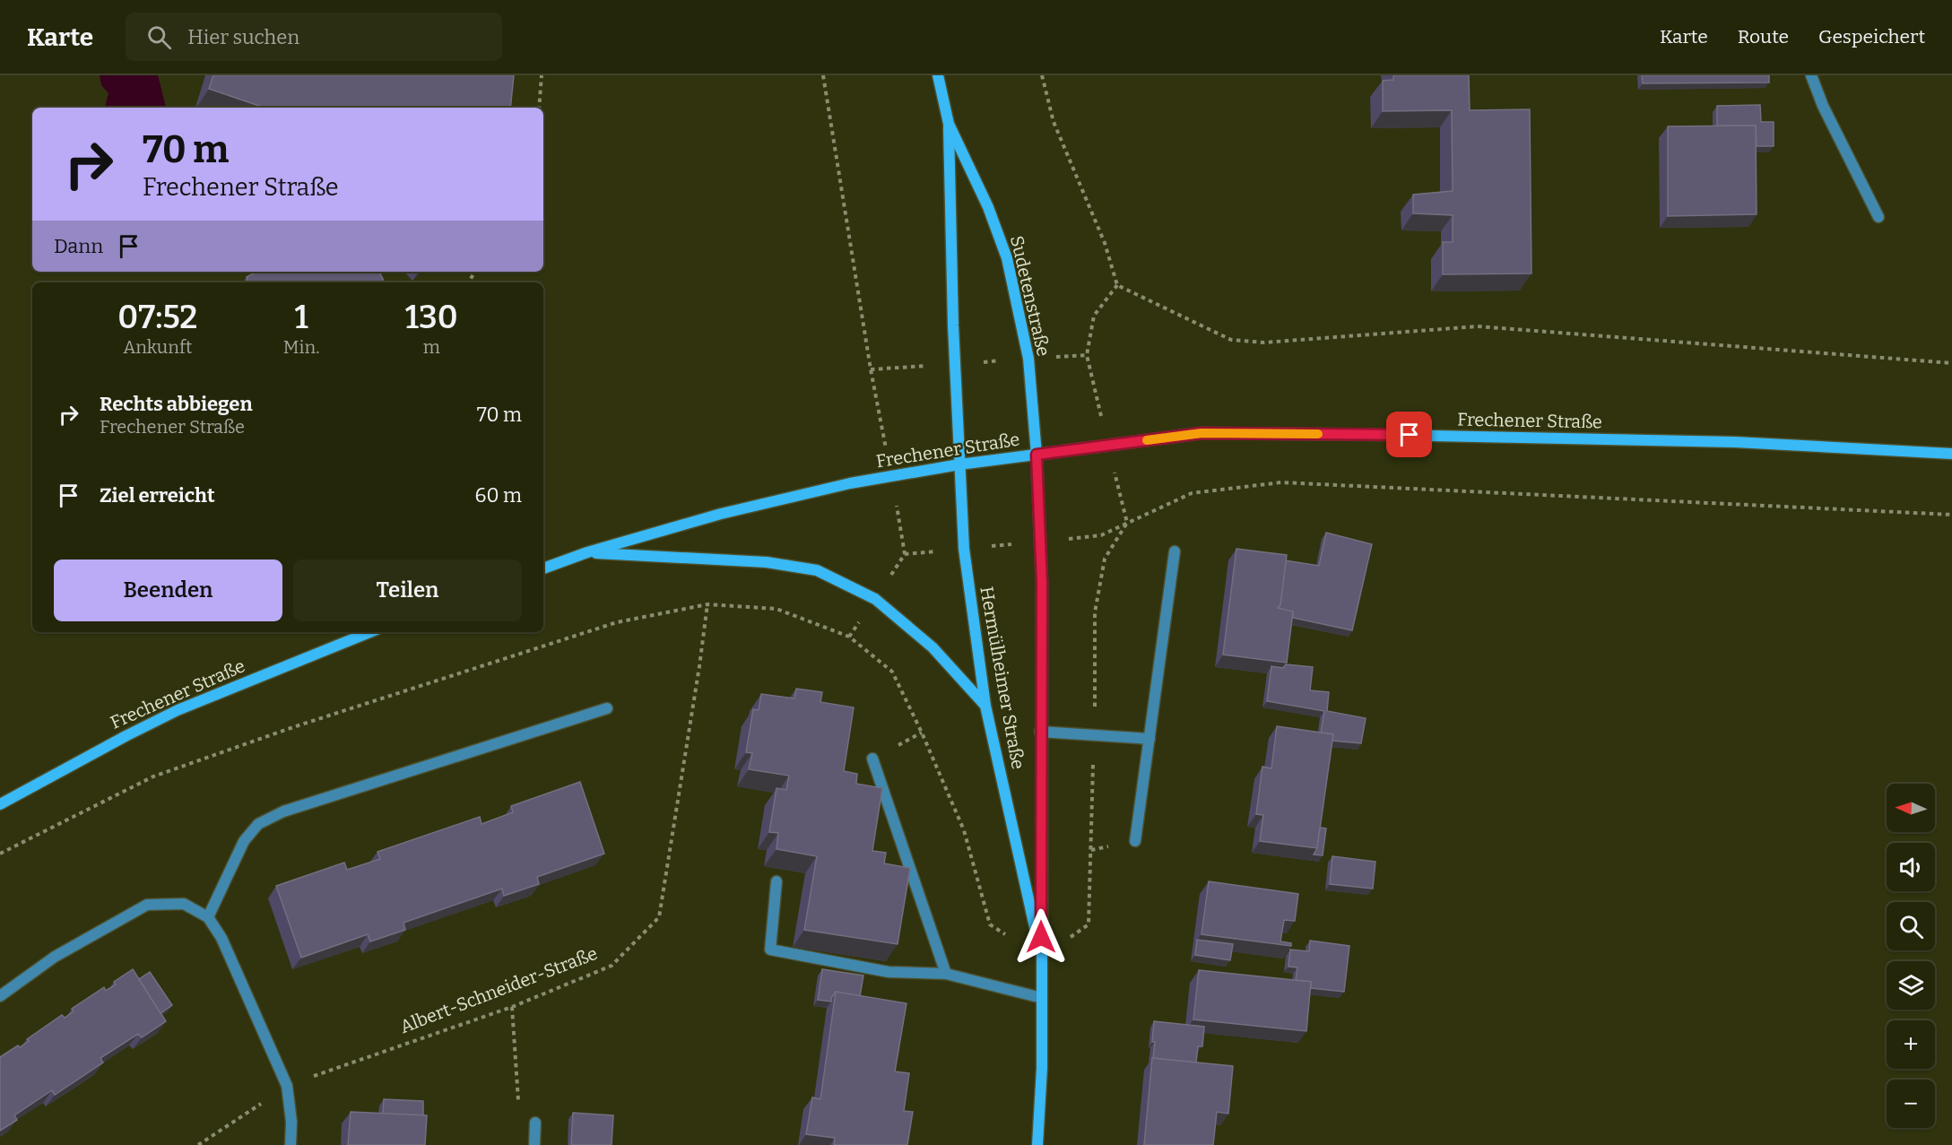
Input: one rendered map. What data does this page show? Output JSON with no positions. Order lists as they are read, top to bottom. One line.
{"streets":{"street":["Sudetenstraße","Frechener Straße","Hermülheimer Straße"],"path":["Albert-Schneider-Straße"]},"crossings":[["Sudetenstraße","Frechener Straße"],["Sudetenstraße","Hermülheimer Straße"],["Frechener Straße","Hermülheimer Straße"]],"north":"left","page":{"header":"Karte","search":"Hier suchen","nav":["Karte","Route","Gespeichert"],"turn":["70 m","Frechener Straße"],"then":"Dann","eta":["07:52","Ankunft","1","Min.","130","m"],"list":[{"name":"Rechts abbiegen","note":"Frechener Straße","value":"70 m"},{"name":"Ziel erreicht","value":"60 m"}],"buttons":["Beenden","Teilen"],"map_buttons":["+","−"]}}
